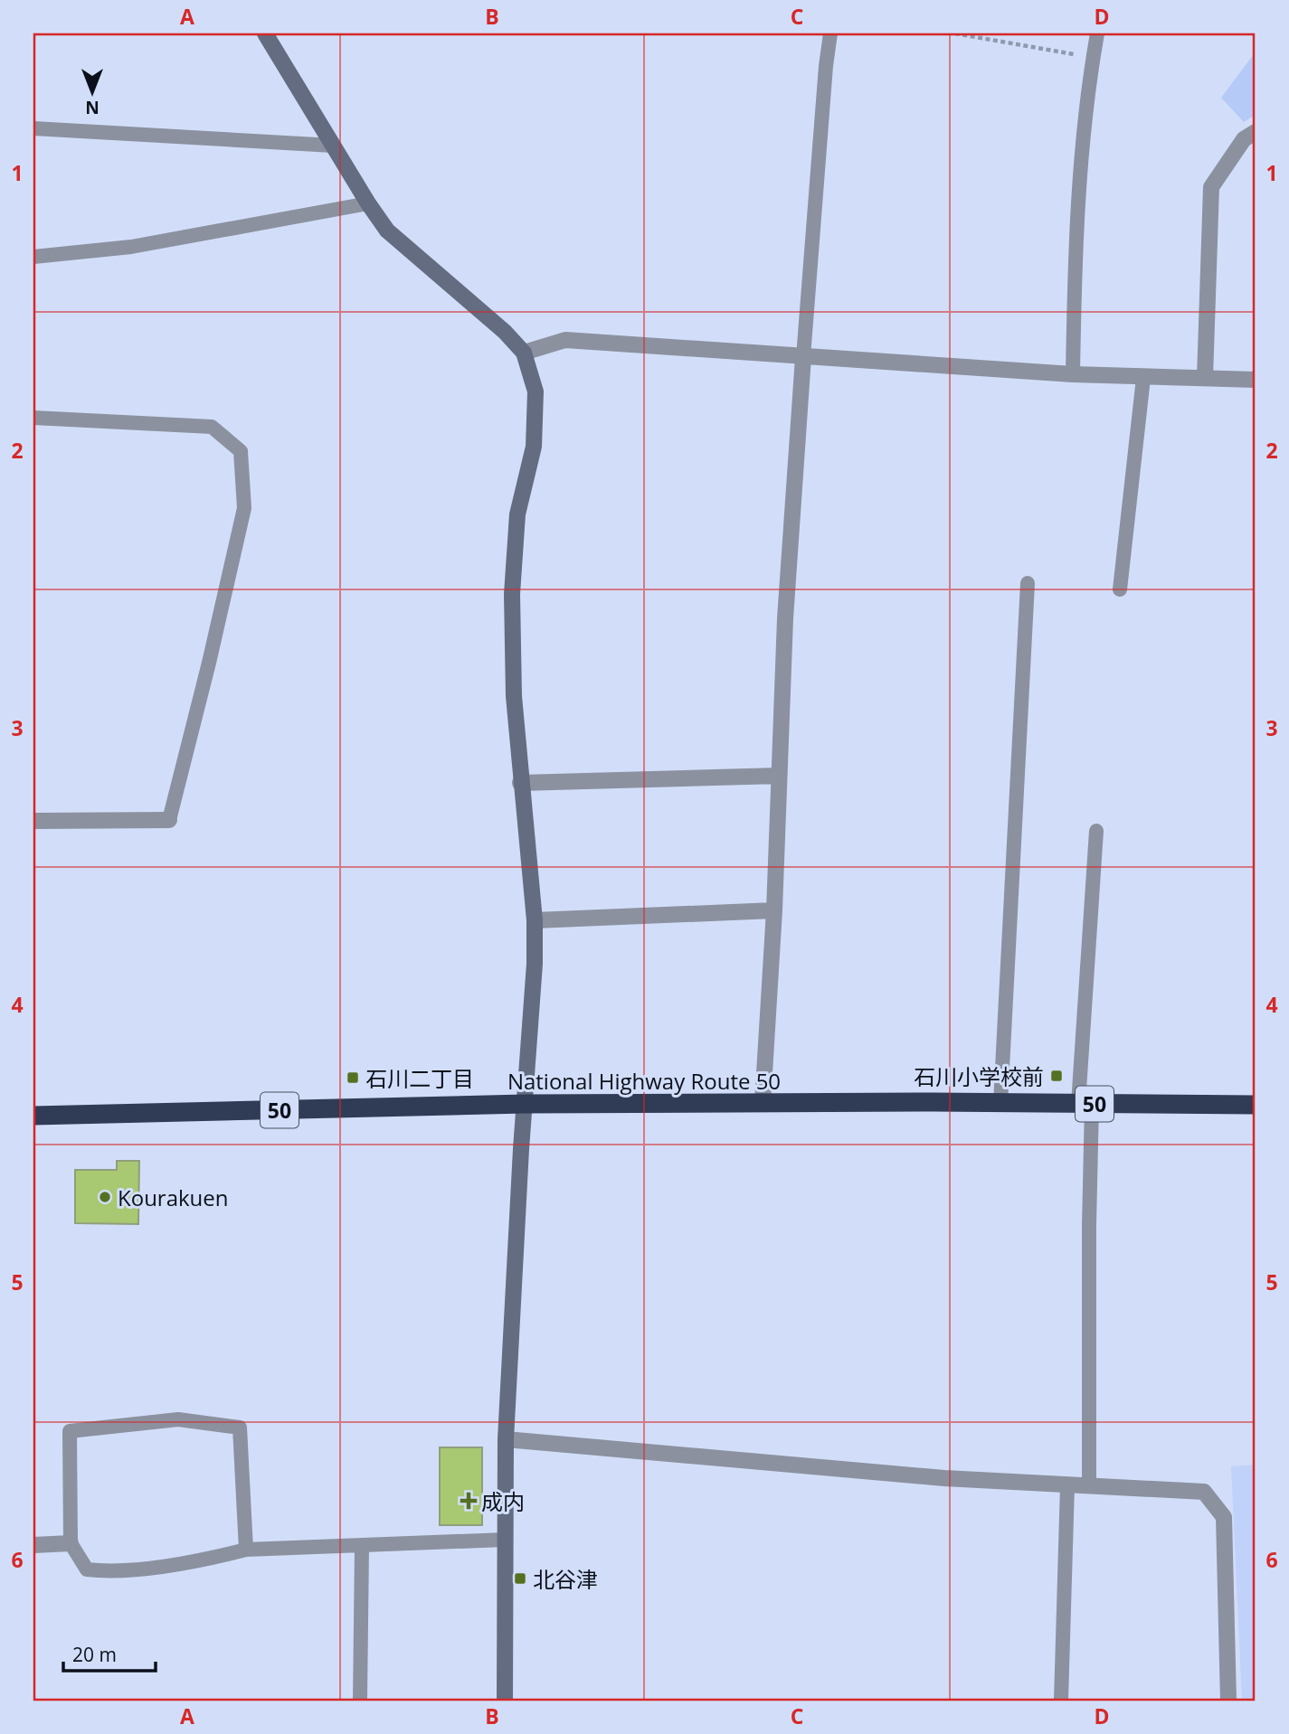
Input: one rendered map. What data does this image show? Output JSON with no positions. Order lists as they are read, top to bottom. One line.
{"streets":{"highway":["National Highway Route 50","50"]},"places":{"transit":["石川小学校前","石川二丁目","北谷津"],"other":["Kourakuen"],"health":["成内"]},"scale_bar":"20 m","north":"bottom","grid":{"columns":["A","B","C","D"],"rows":["1","2","3","4","5","6"]}}
